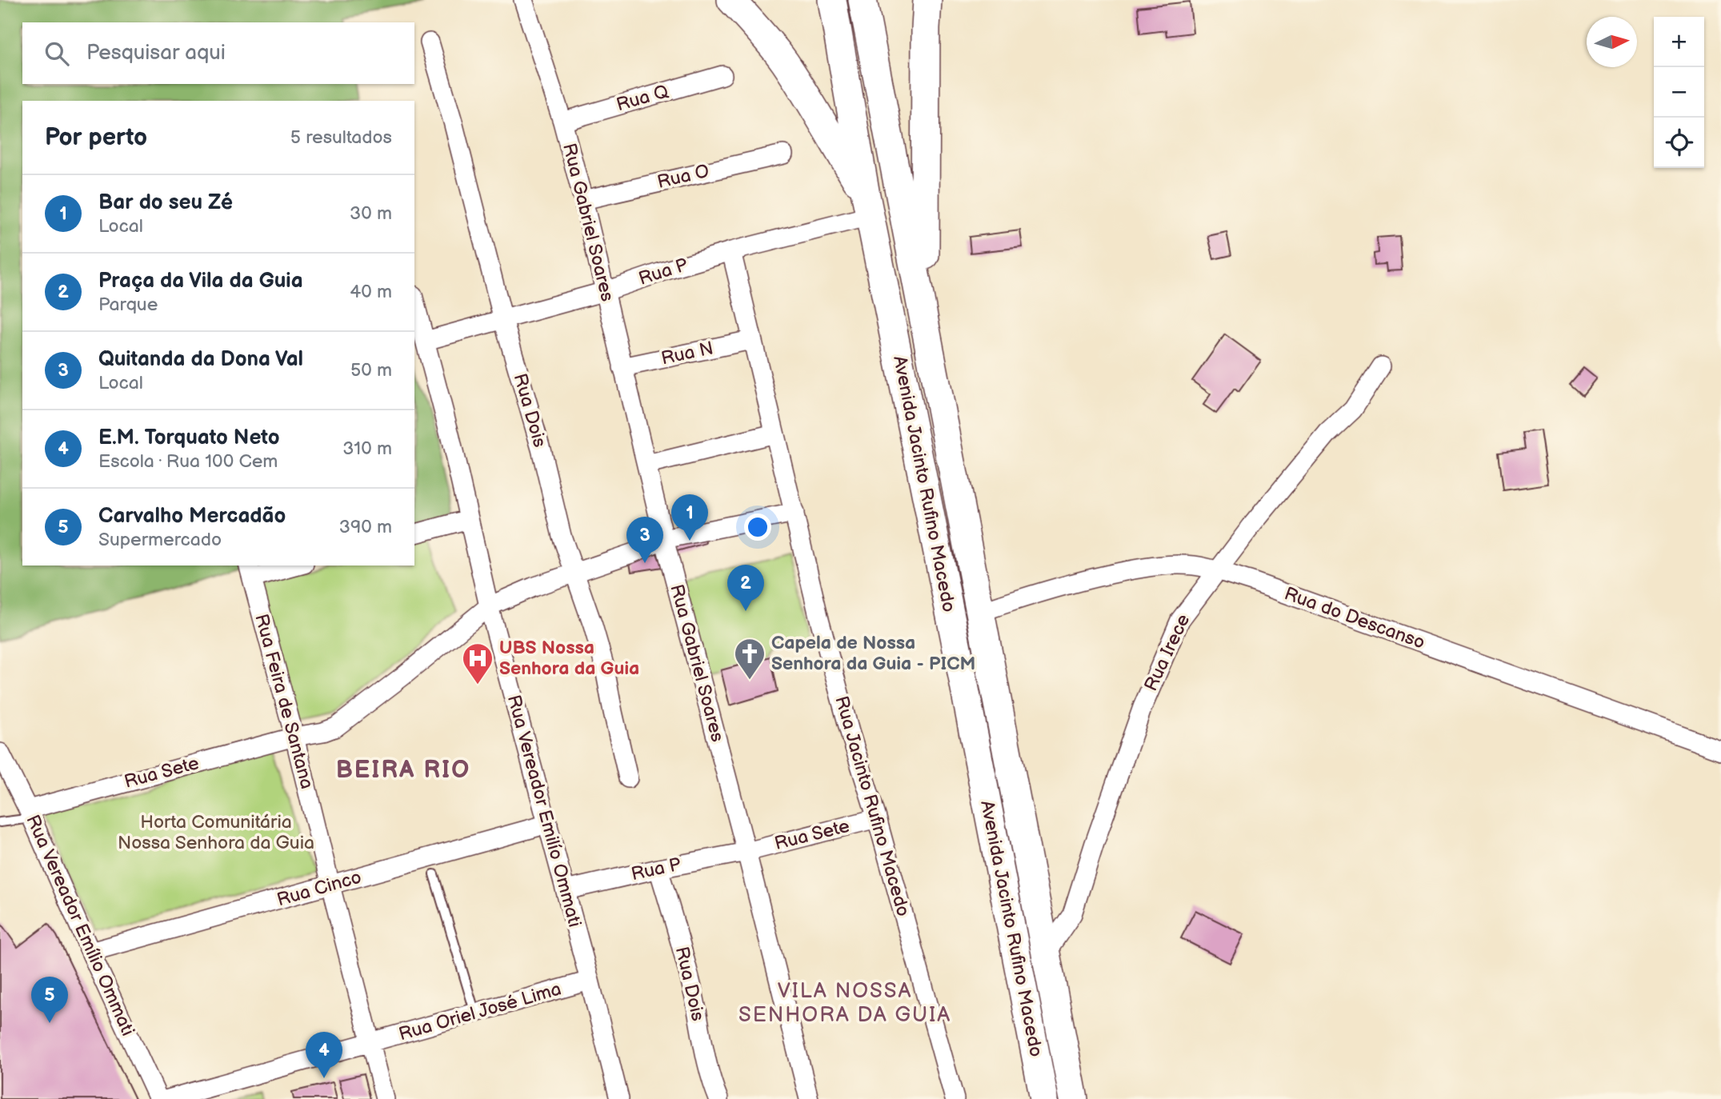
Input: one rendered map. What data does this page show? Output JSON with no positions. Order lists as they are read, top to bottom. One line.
{"streets":{"main road":["Avenida Jacinto Rufino Macedo"],"street":["Rua Q","Rua O","Rua Gabriel Soares","Rua P","Rua N","Rua Dois","Rua do Descanso","Rua Irece","Rua Feira de Santana","Rua Sete","Rua Jacinto Rufino Macedo","Rua Vereador Emilío Ommati","Rua Cinco","Rua Vereador Emílio Ommati","Rua Oriel José Lima"]},"crossings":[["Rua Q","Rua Gabriel Soares"],["Rua O","Rua Gabriel Soares"],["Rua Gabriel Soares","Rua P"],["Rua Gabriel Soares","Rua N"],["Rua Gabriel Soares","Rua Sete"],["Rua P","Rua Dois"],["Rua P","Avenida Jacinto Rufino Macedo"],["Rua P","Rua Sete"],["Rua P","Rua Jacinto Rufino Macedo"],["Rua P","Rua Vereador Emilío Ommati"],["Rua N","Rua Jacinto Rufino Macedo"],["Avenida Jacinto Rufino Macedo","Rua do Descanso"],["Avenida Jacinto Rufino Macedo","Rua Irece"],["Rua do Descanso","Rua Irece"],["Rua Feira de Santana","Rua Sete"],["Rua Feira de Santana","Rua Cinco"],["Rua Feira de Santana","Rua Oriel José Lima"],["Rua Sete","Rua Jacinto Rufino Macedo"],["Rua Sete","Rua Vereador Emílio Ommati"],["Rua Vereador Emilío Ommati","Rua Cinco"],["Rua Vereador Emilío Ommati","Rua Oriel José Lima"],["Rua Cinco","Rua Vereador Emílio Ommati"]],"districts":["BEIRA RIO","VILA NOSSA SENHORA DA GUIA"],"parks":["Horta Comunitária Nossa Senhora da Guia"],"places":{"church":["Capela de Nossa Senhora da Guia - PICM"],"hospital":["UBS Nossa Senhora da Guia"]},"north":"right","page":{"map_buttons":["+","−"],"search":"Pesquisar aqui","heading":["Por perto","5 resultados"],"list":[{"mark":"1","name":"Bar do seu Zé","note":"Local","value":"30 m"},{"mark":"2","name":"Praça da Vila da Guia","note":"Parque","value":"40 m"},{"mark":"3","name":"Quitanda da Dona Val","note":"Local","value":"50 m"},{"mark":"4","name":"E.M. Torquato Neto","note":"Escola · Rua 100 Cem","value":"310 m"},{"mark":"5","name":"Carvalho Mercadão","note":"Supermercado","value":"390 m"}],"pins":["1","3","2","5","4"]}}
